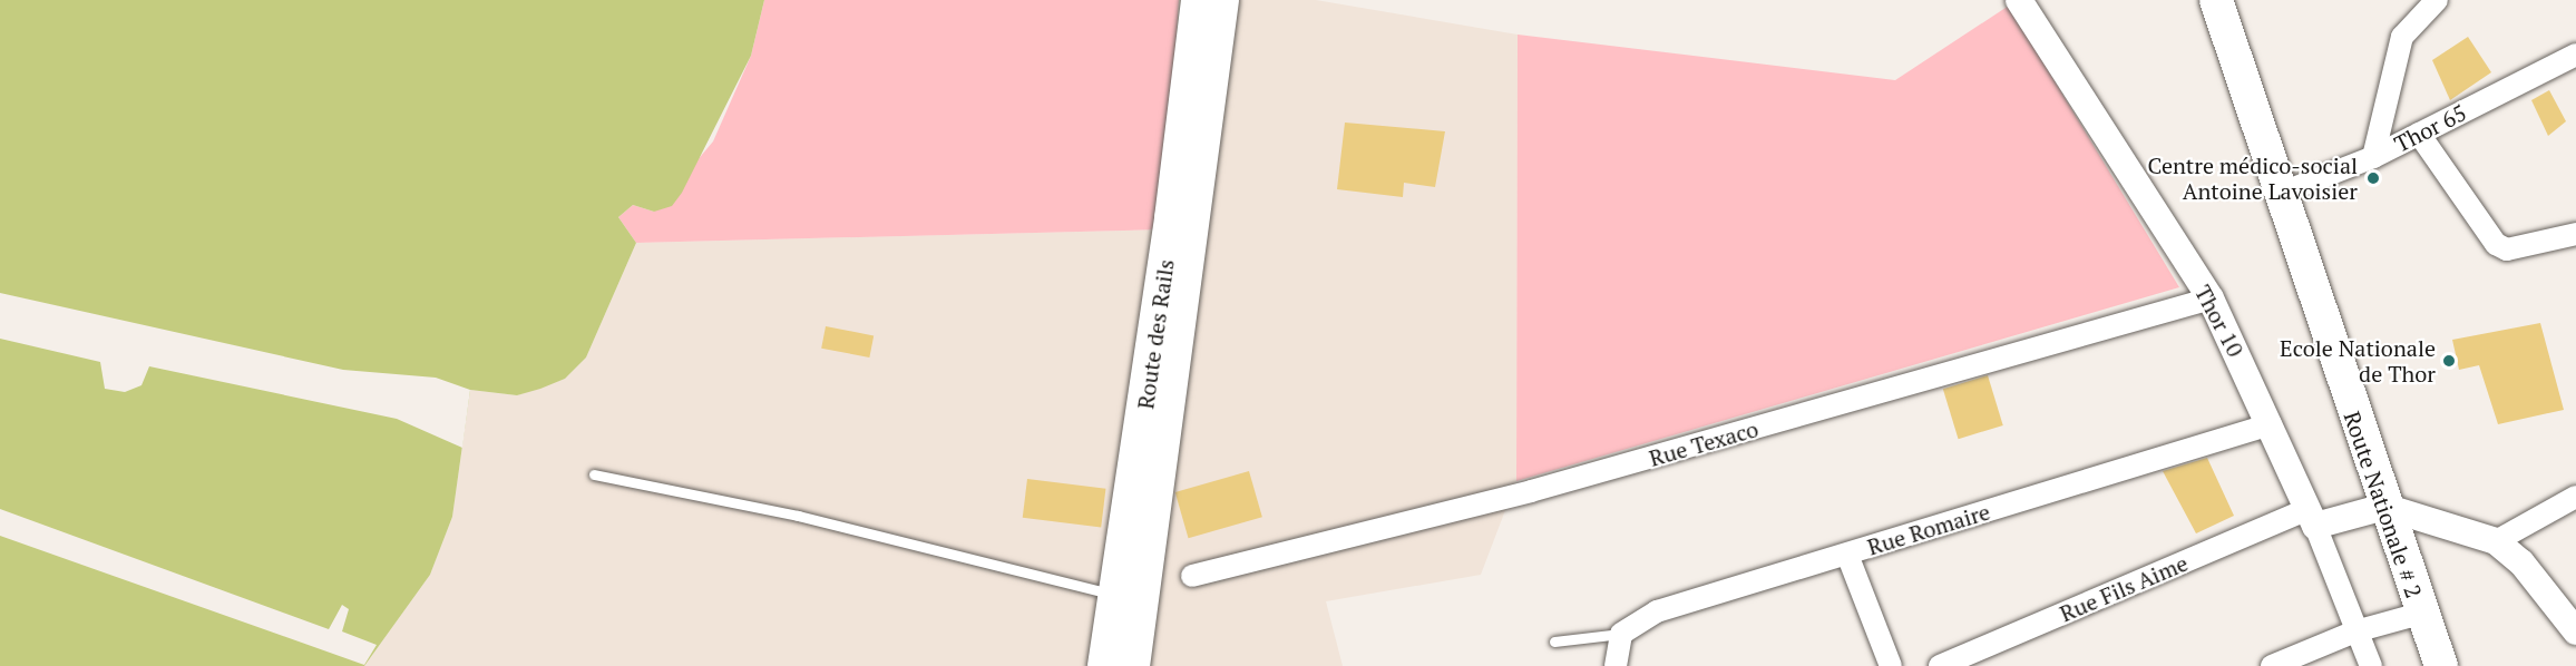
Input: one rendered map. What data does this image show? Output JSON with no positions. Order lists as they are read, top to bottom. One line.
{"streets":{"main road":["Route des Rails","Route Nationale # 2"],"street":["Thor 65","Thor 10","Rue Texaco","Rue Romaire","Rue Fils Aime"]},"crossings":[["Thor 65","Route Nationale # 2"],["Thor 10","Rue Texaco"],["Thor 10","Rue Romaire"],["Thor 10","Rue Fils Aime"]],"places":["Centre médico-social Antoine Lavoisier","Ecole Nationale de Thor"]}
